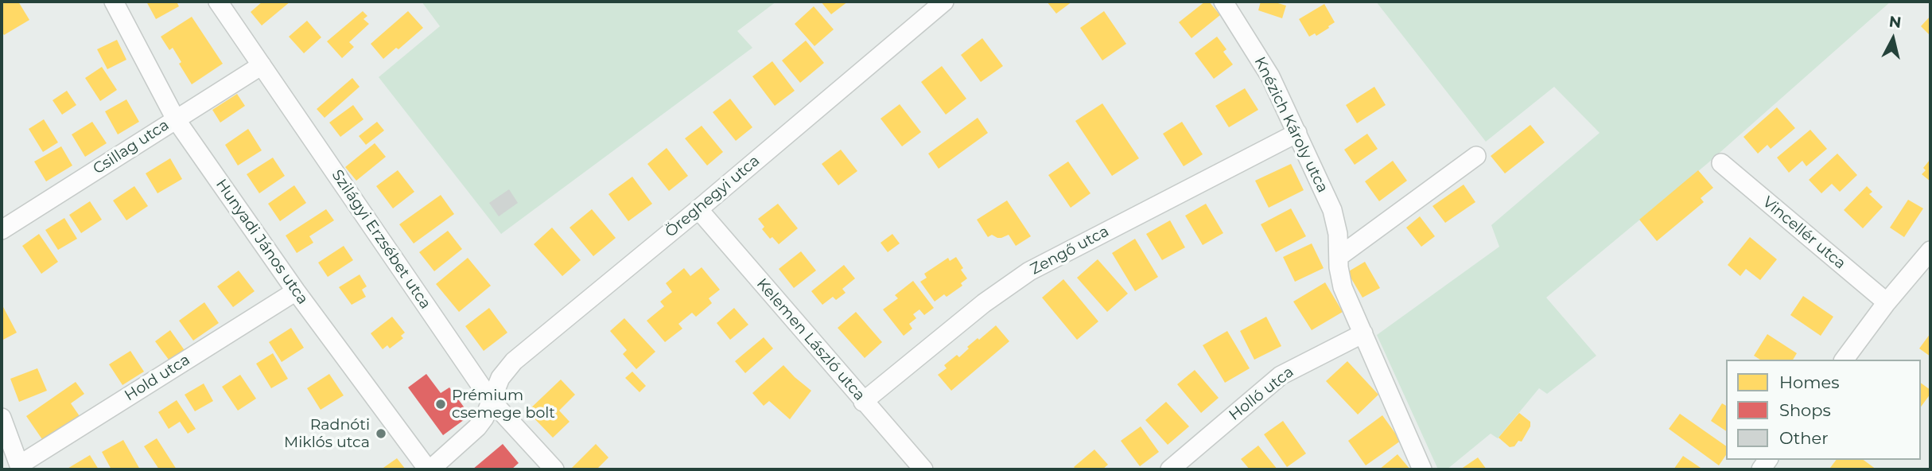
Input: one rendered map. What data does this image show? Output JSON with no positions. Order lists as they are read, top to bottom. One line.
{"streets":{"street":["Knézich Károly utca","Csillag utca","Öreghegyi utca","Vincellér utca","Szilágyi Erzsébet utca","Hunyadi János utca","Zengő utca","Kelemen László utca","Hold utca","Holló utca"]},"crossings":[["Knézich Károly utca","Zengő utca"],["Knézich Károly utca","Holló utca"],["Csillag utca","Szilágyi Erzsébet utca"],["Csillag utca","Hunyadi János utca"],["Öreghegyi utca","Szilágyi Erzsébet utca"],["Öreghegyi utca","Kelemen László utca"],["Hunyadi János utca","Hold utca"],["Zengő utca","Kelemen László utca"]],"places":["Prémium csemege bolt","Radnóti Miklós utca"],"legend":["Homes","Shops","Other"],"north":"top"}
